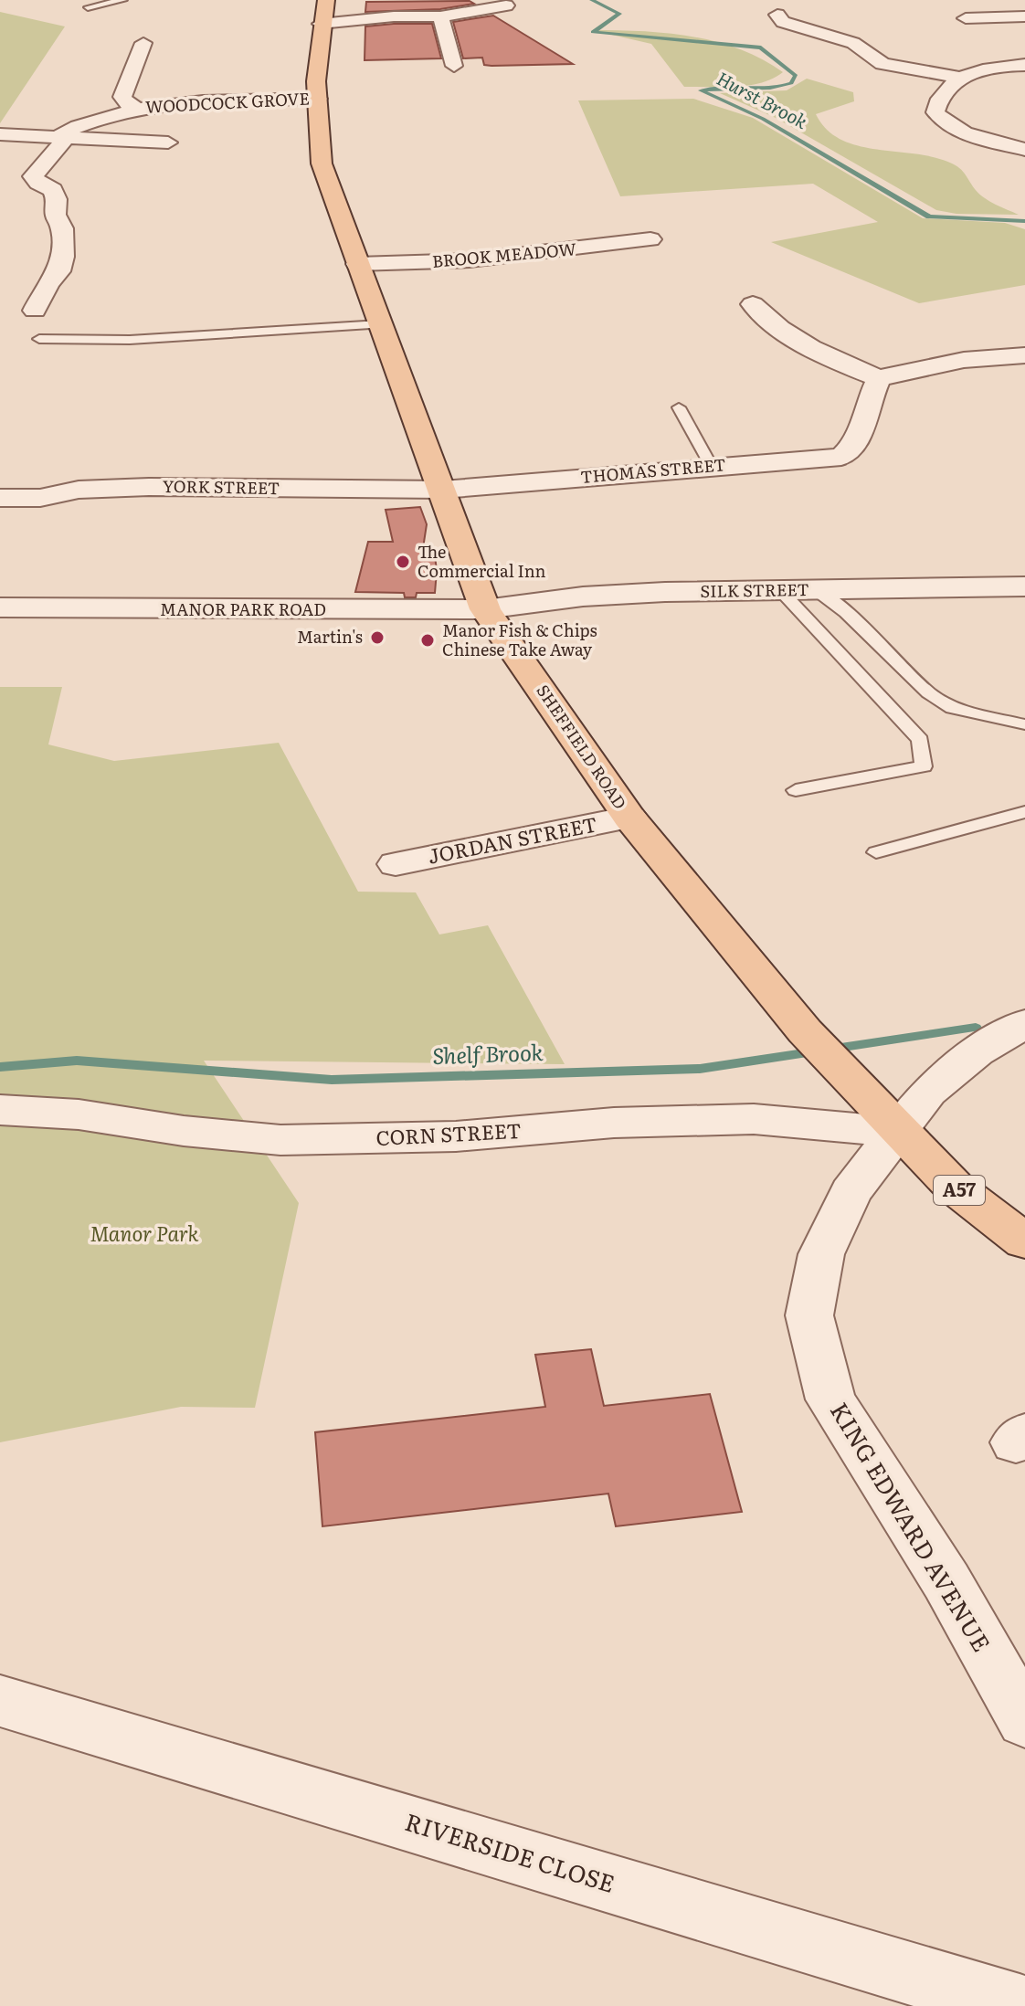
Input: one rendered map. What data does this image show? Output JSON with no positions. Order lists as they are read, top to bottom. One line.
{"streets":{"main road":["SHEFFIELD ROAD","A57"],"street":["WOODCOCK GROVE","BROOK MEADOW","THOMAS STREET","YORK STREET","SILK STREET","MANOR PARK ROAD","JORDAN STREET","CORN STREET","KING EDWARD AVENUE","RIVERSIDE CLOSE"]},"crossings":[["WOODCOCK GROVE","SHEFFIELD ROAD"],["BROOK MEADOW","SHEFFIELD ROAD"],["THOMAS STREET","YORK STREET"],["THOMAS STREET","SHEFFIELD ROAD"],["YORK STREET","SHEFFIELD ROAD"],["SILK STREET","MANOR PARK ROAD"],["SILK STREET","SHEFFIELD ROAD"],["MANOR PARK ROAD","SHEFFIELD ROAD"],["SHEFFIELD ROAD","JORDAN STREET"],["SHEFFIELD ROAD","CORN STREET"],["SHEFFIELD ROAD","A57"],["SHEFFIELD ROAD","KING EDWARD AVENUE"],["CORN STREET","A57"],["CORN STREET","KING EDWARD AVENUE"],["A57","KING EDWARD AVENUE"]],"water":["Hurst Brook","Shelf Brook"],"parks":["Manor Park"],"places":["The Commercial Inn","Martin's","Manor Fish & Chips Chinese Take Away"]}
